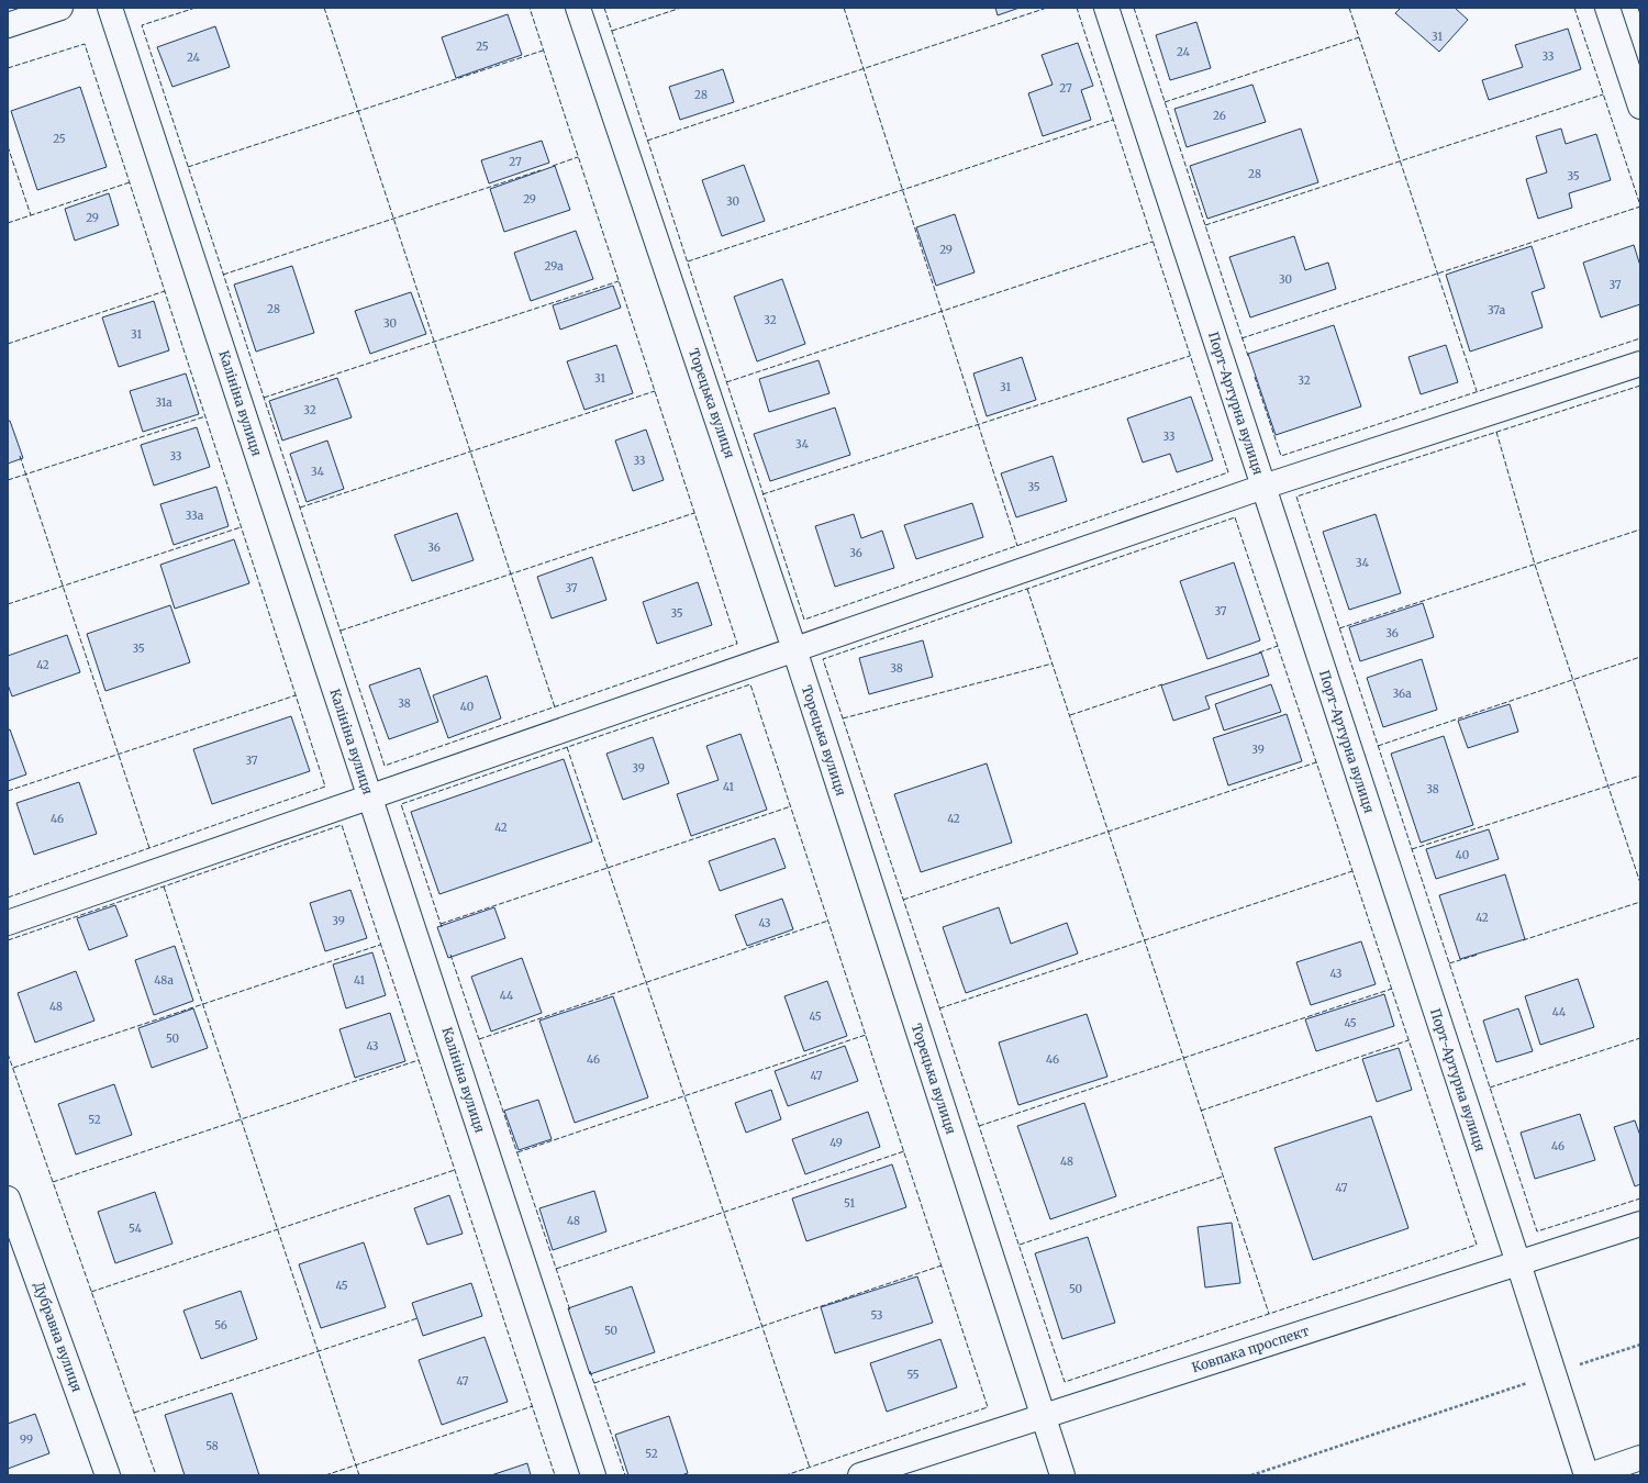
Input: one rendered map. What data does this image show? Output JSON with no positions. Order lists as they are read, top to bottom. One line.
{"streets":{"street":["Калініна вулиця","Торецька вулиця","Порт-Артурна вулиця","Дубравна вулиця","Ковпака проспект"]},"crossings":[["Торецька вулиця","Ковпака проспект"],["Порт-Артурна вулиця","Ковпака проспект"]],"house_numbers":["31","25","24","33","24","27","28","26","25","27","28","35","29","30","29","29","29а","30","37","28","37а","32","30","31","31","32","31","31а","32","33","34","33","33","34","35","33а","36","36","34","37","37","35","36","35","42","38","36а","38","40","39","37","39","41","38","46","42","42","40","42","39","43","43","48а","41","44","48","44","45","45","50","43","46","46","47","52","49","46","48","47","51","48","54","45","50","53","56","50","55","47","99","58","52"]}
